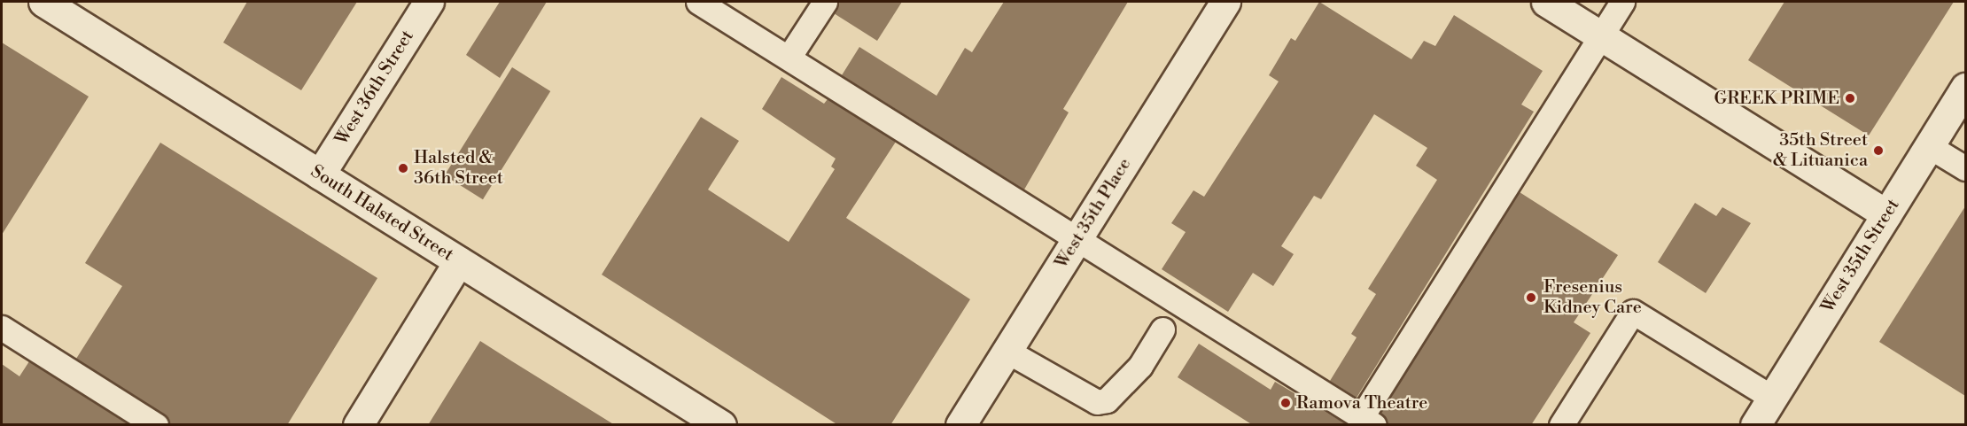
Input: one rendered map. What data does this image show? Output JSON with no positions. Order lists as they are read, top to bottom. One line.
{"streets":{"street":["West 36th Street","South Halsted Street","West 35th Place","West 35th Street"]},"crossings":[["West 36th Street","South Halsted Street"]],"places":["GREEK PRIME","35th Street & Lituanica","Halsted & 36th Street","Fresenius Kidney Care","Ramova Theatre"]}
